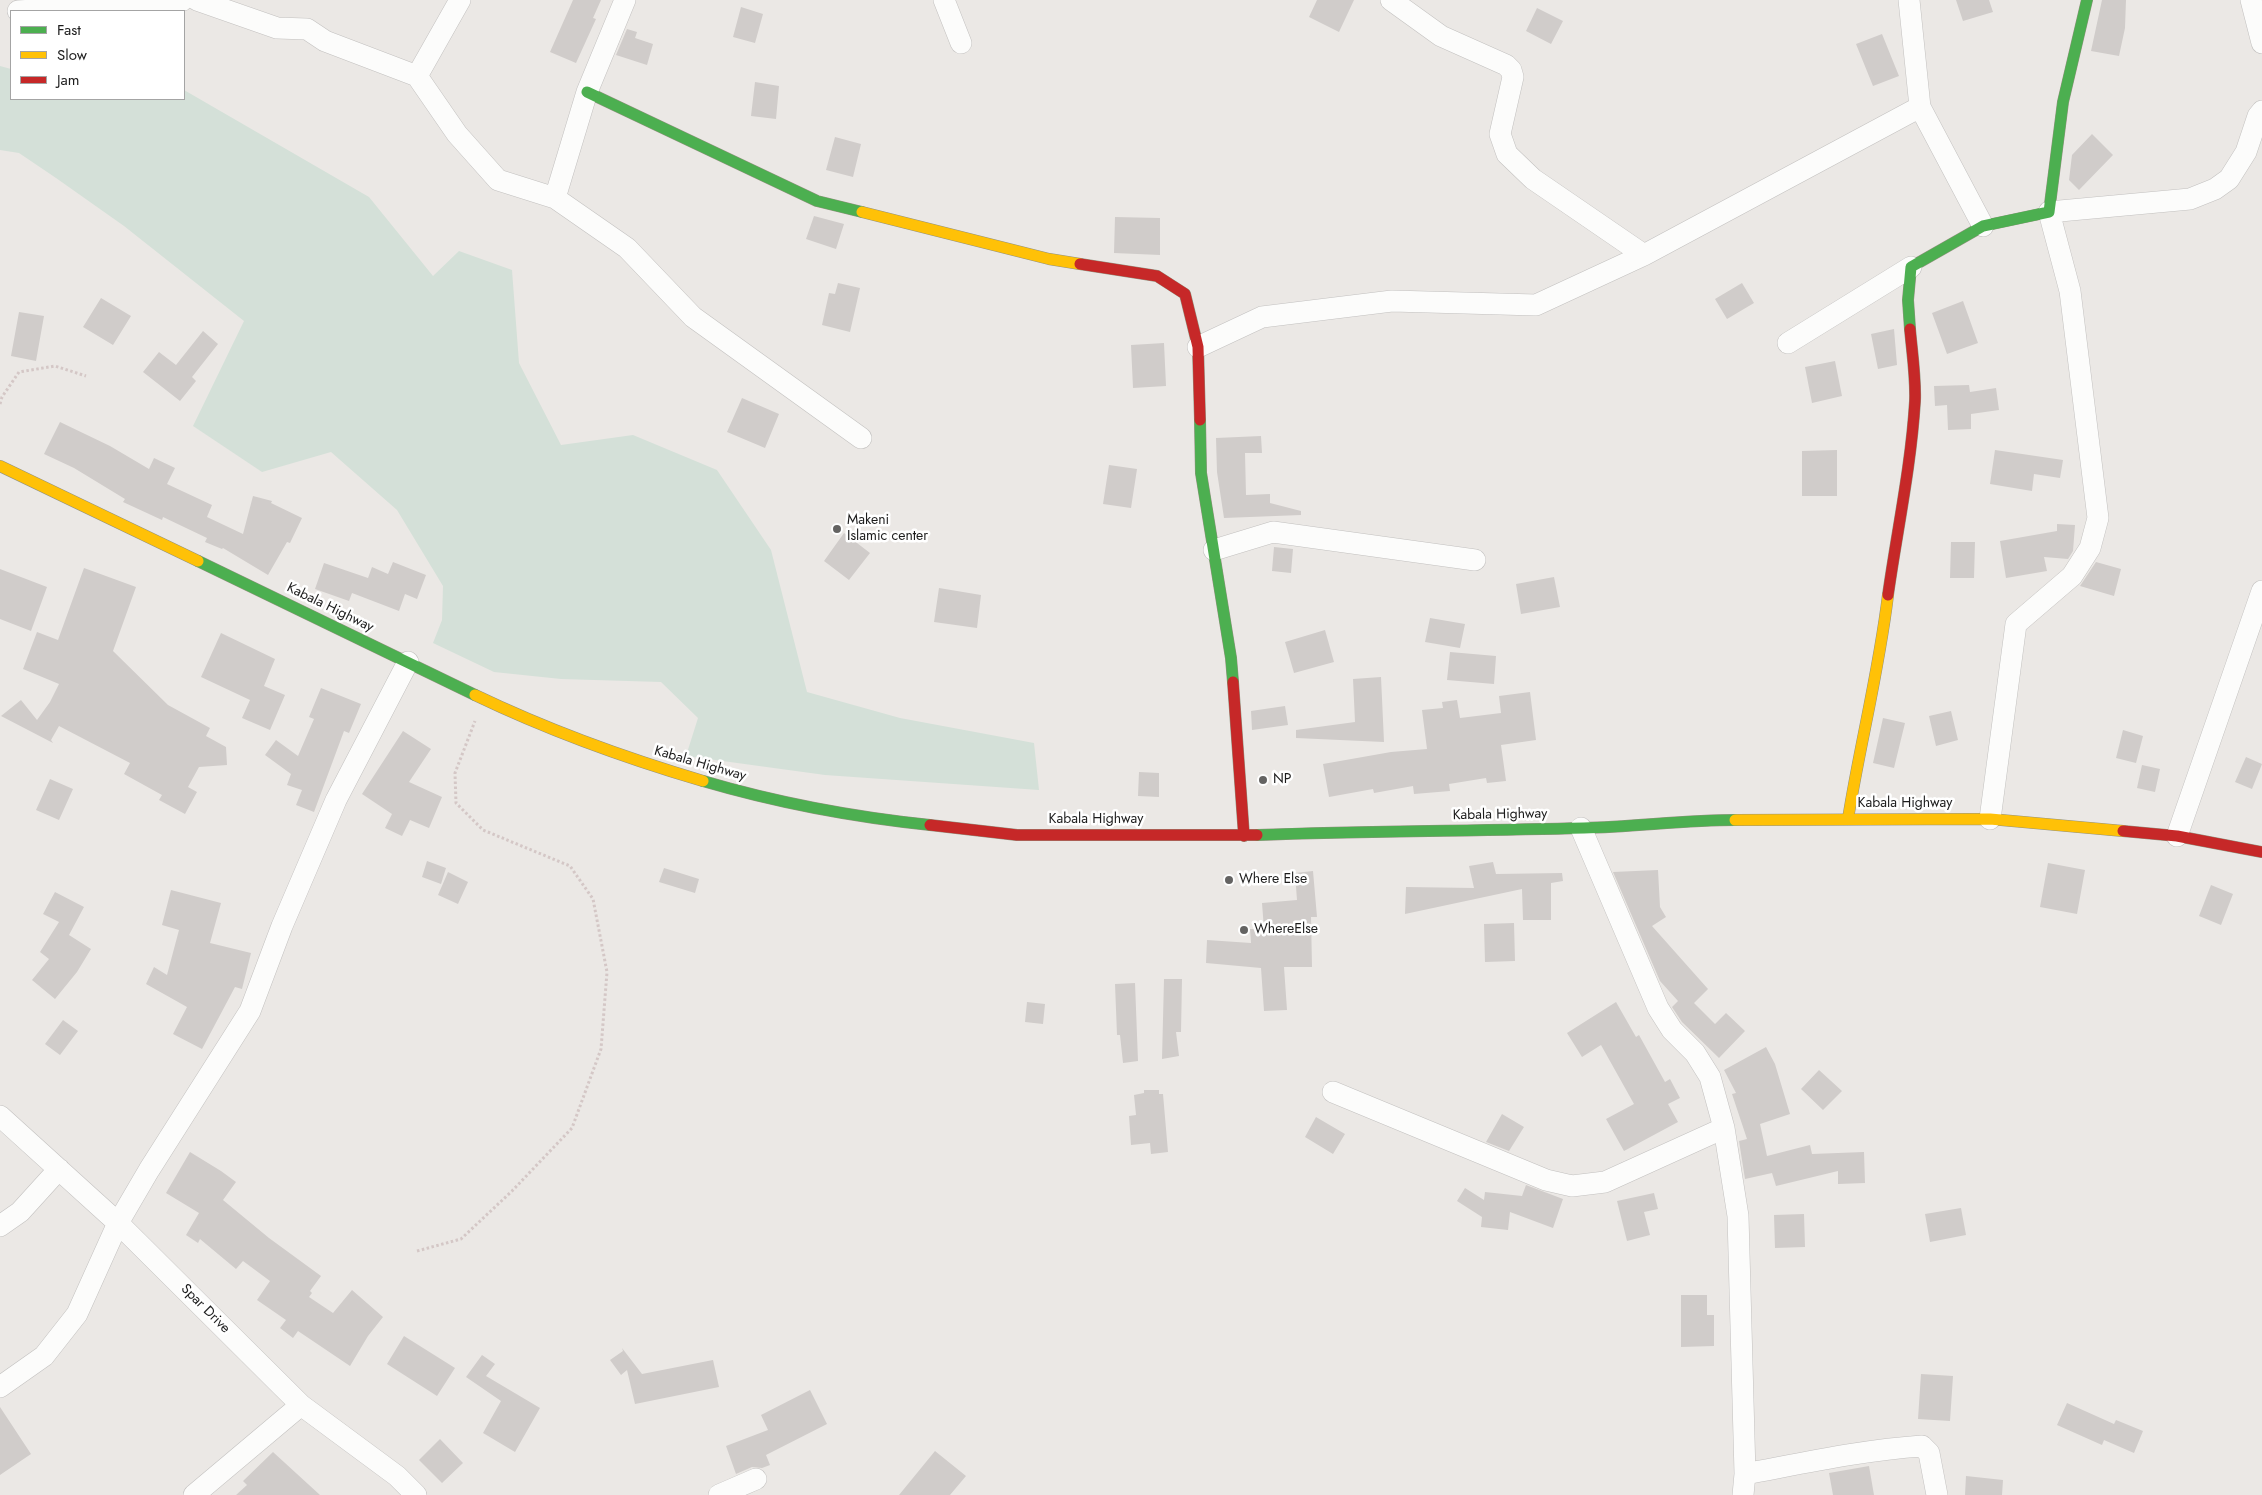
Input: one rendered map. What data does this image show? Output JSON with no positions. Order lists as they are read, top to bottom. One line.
{"streets":{"main road":["Kabala Highway"],"street":["Spar Drive"]},"places":["Makeni Islamic center","NP","Where Else","WhereElse"],"legend":["Fast","Slow","Jam"]}
